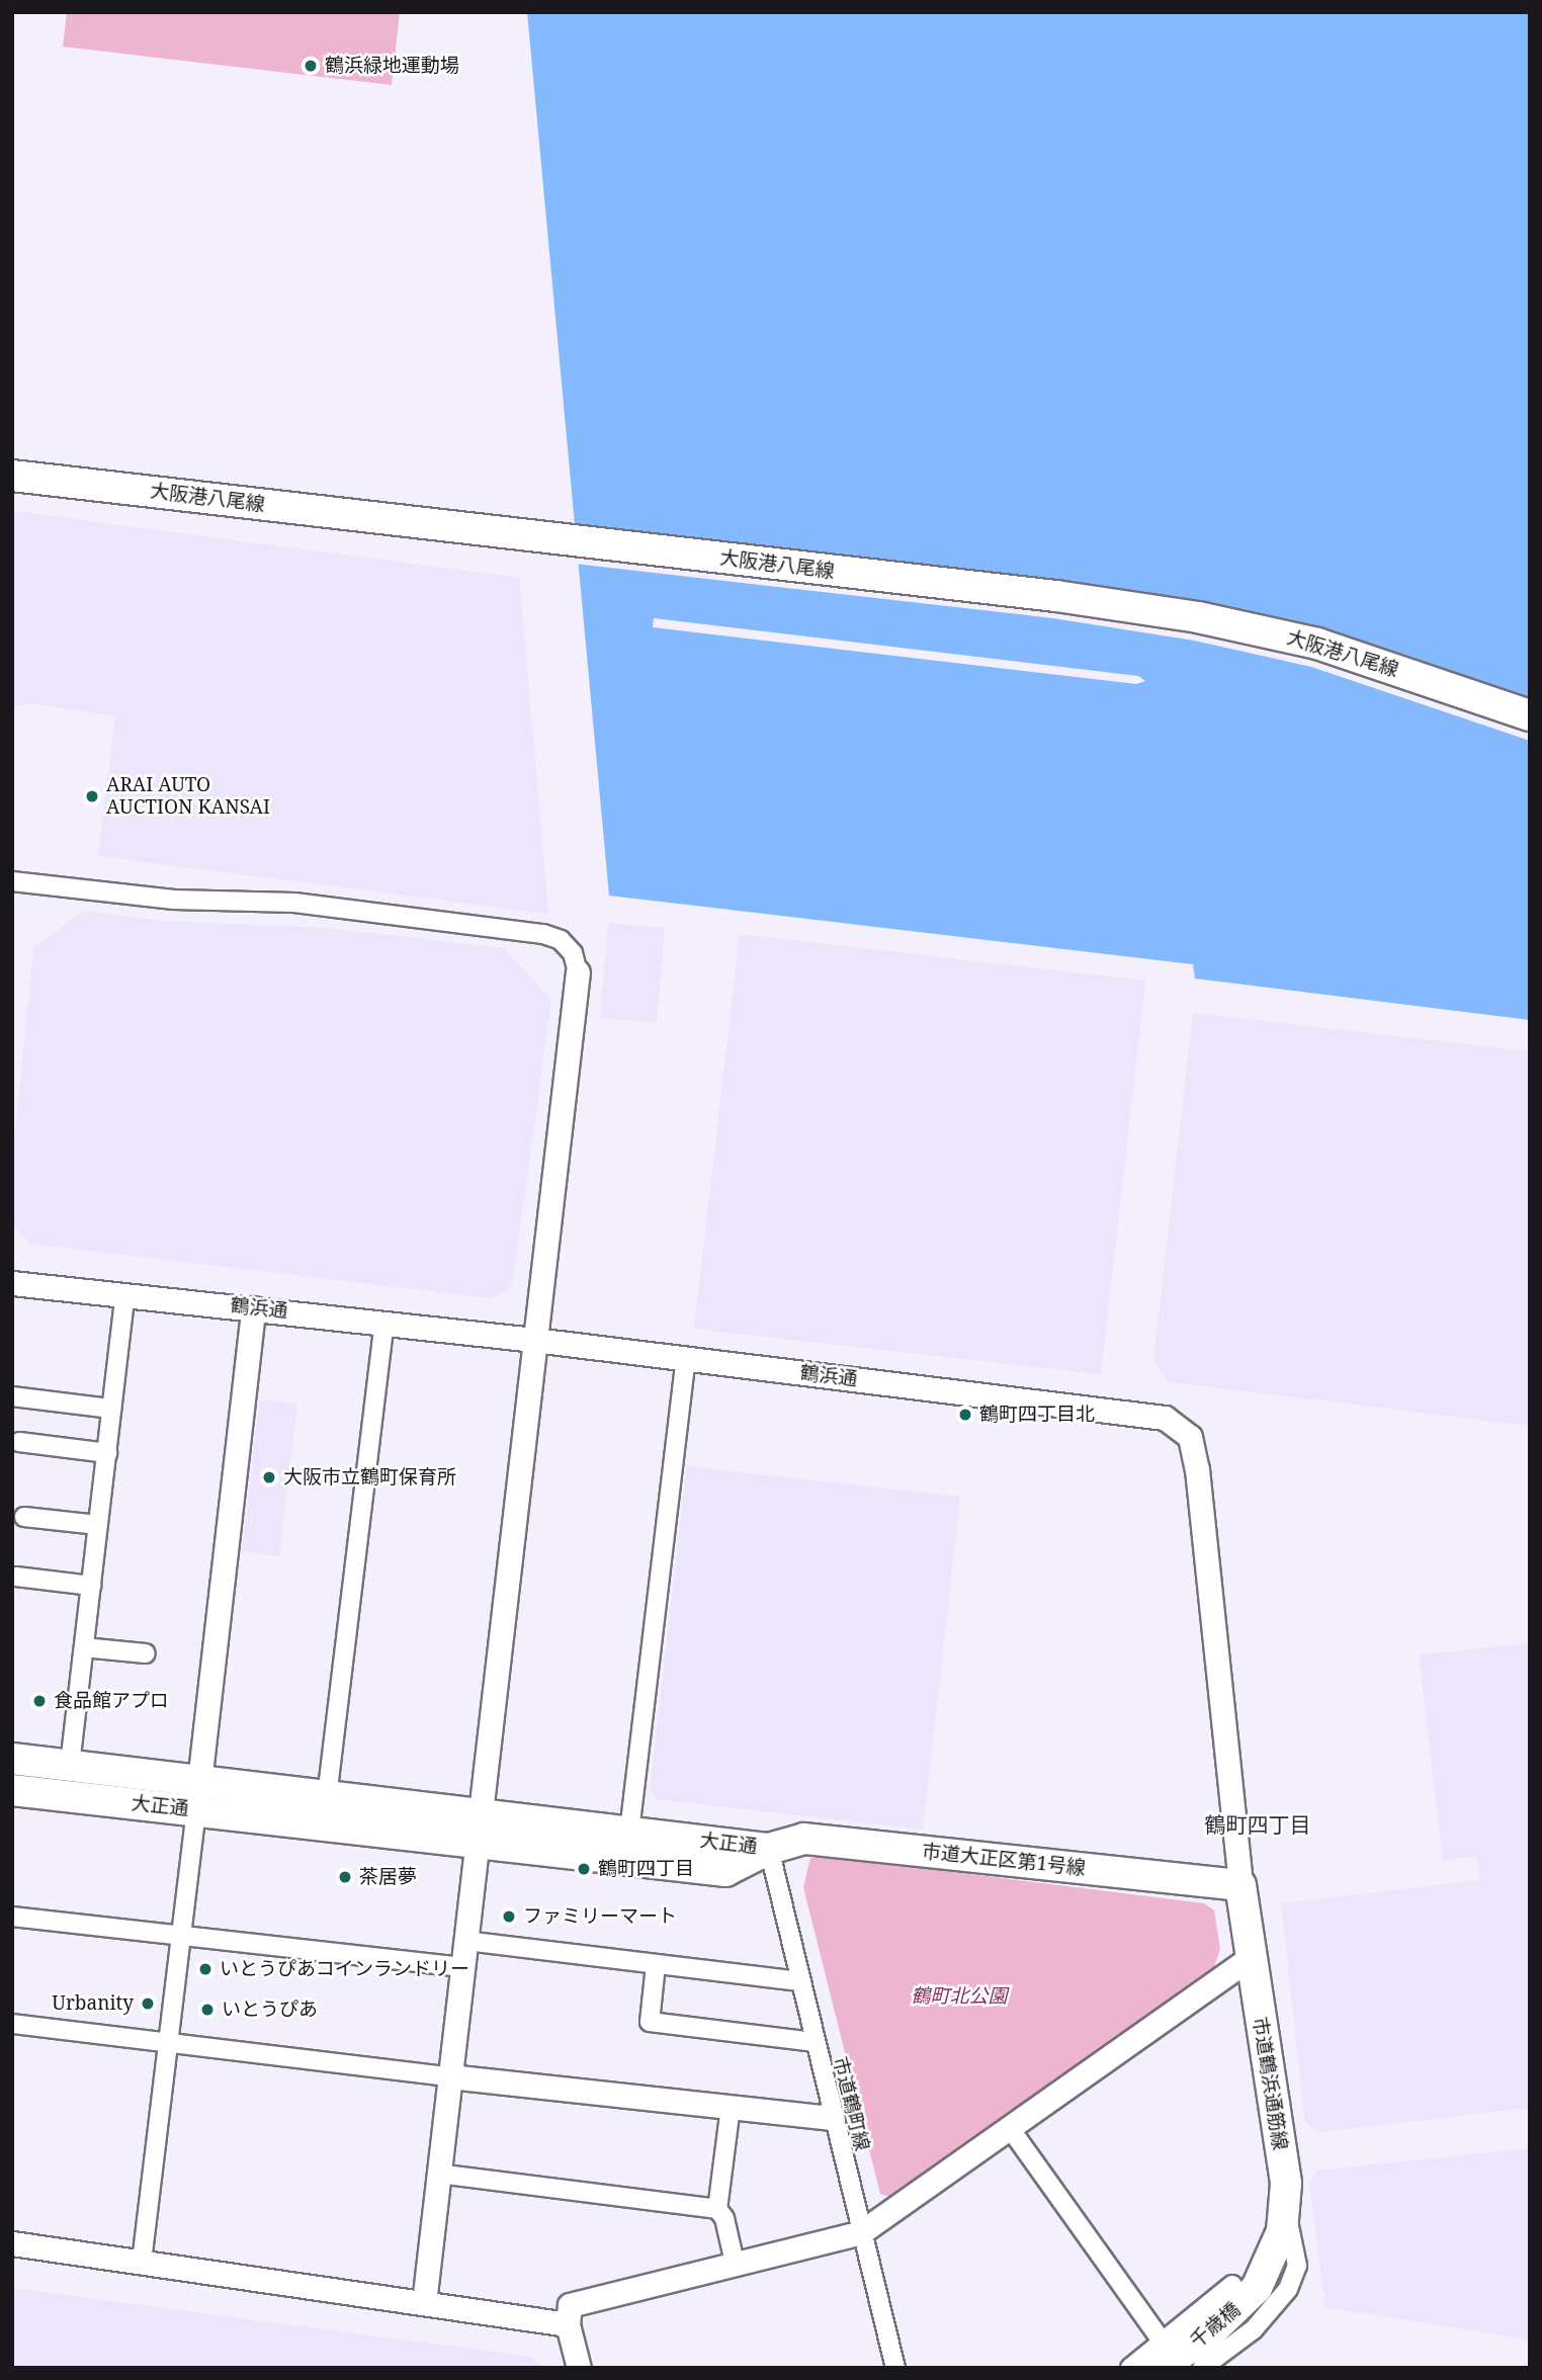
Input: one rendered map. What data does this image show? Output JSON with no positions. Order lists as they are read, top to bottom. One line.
{"streets":{"main road":["大阪港八尾線","大正通","市道大正区第1号線","市道鶴浜通筋線","千歳橋"],"street":["鶴浜通","市道鶴町線"]},"crossings":[["鶴浜通","市道大正区第1号線"],["鶴浜通","市道鶴浜通筋線"],["大正通","市道大正区第1号線"],["大正通","市道鶴町線"],["市道大正区第1号線","市道鶴浜通筋線"],["市道大正区第1号線","市道鶴町線"],["市道鶴浜通筋線","千歳橋"]],"districts":["鶴町四丁目"],"parks":["鶴町北公園"],"places":["鶴浜緑地運動場","ARAI AUTO AUCTION KANSAI","鶴町四丁目北","大阪市立鶴町保育所","食品館アプロ","鶴町四丁目","茶居夢","ファミリーマート","いとうぴあコインランドリー","Urbanity","いとうぴあ"]}
